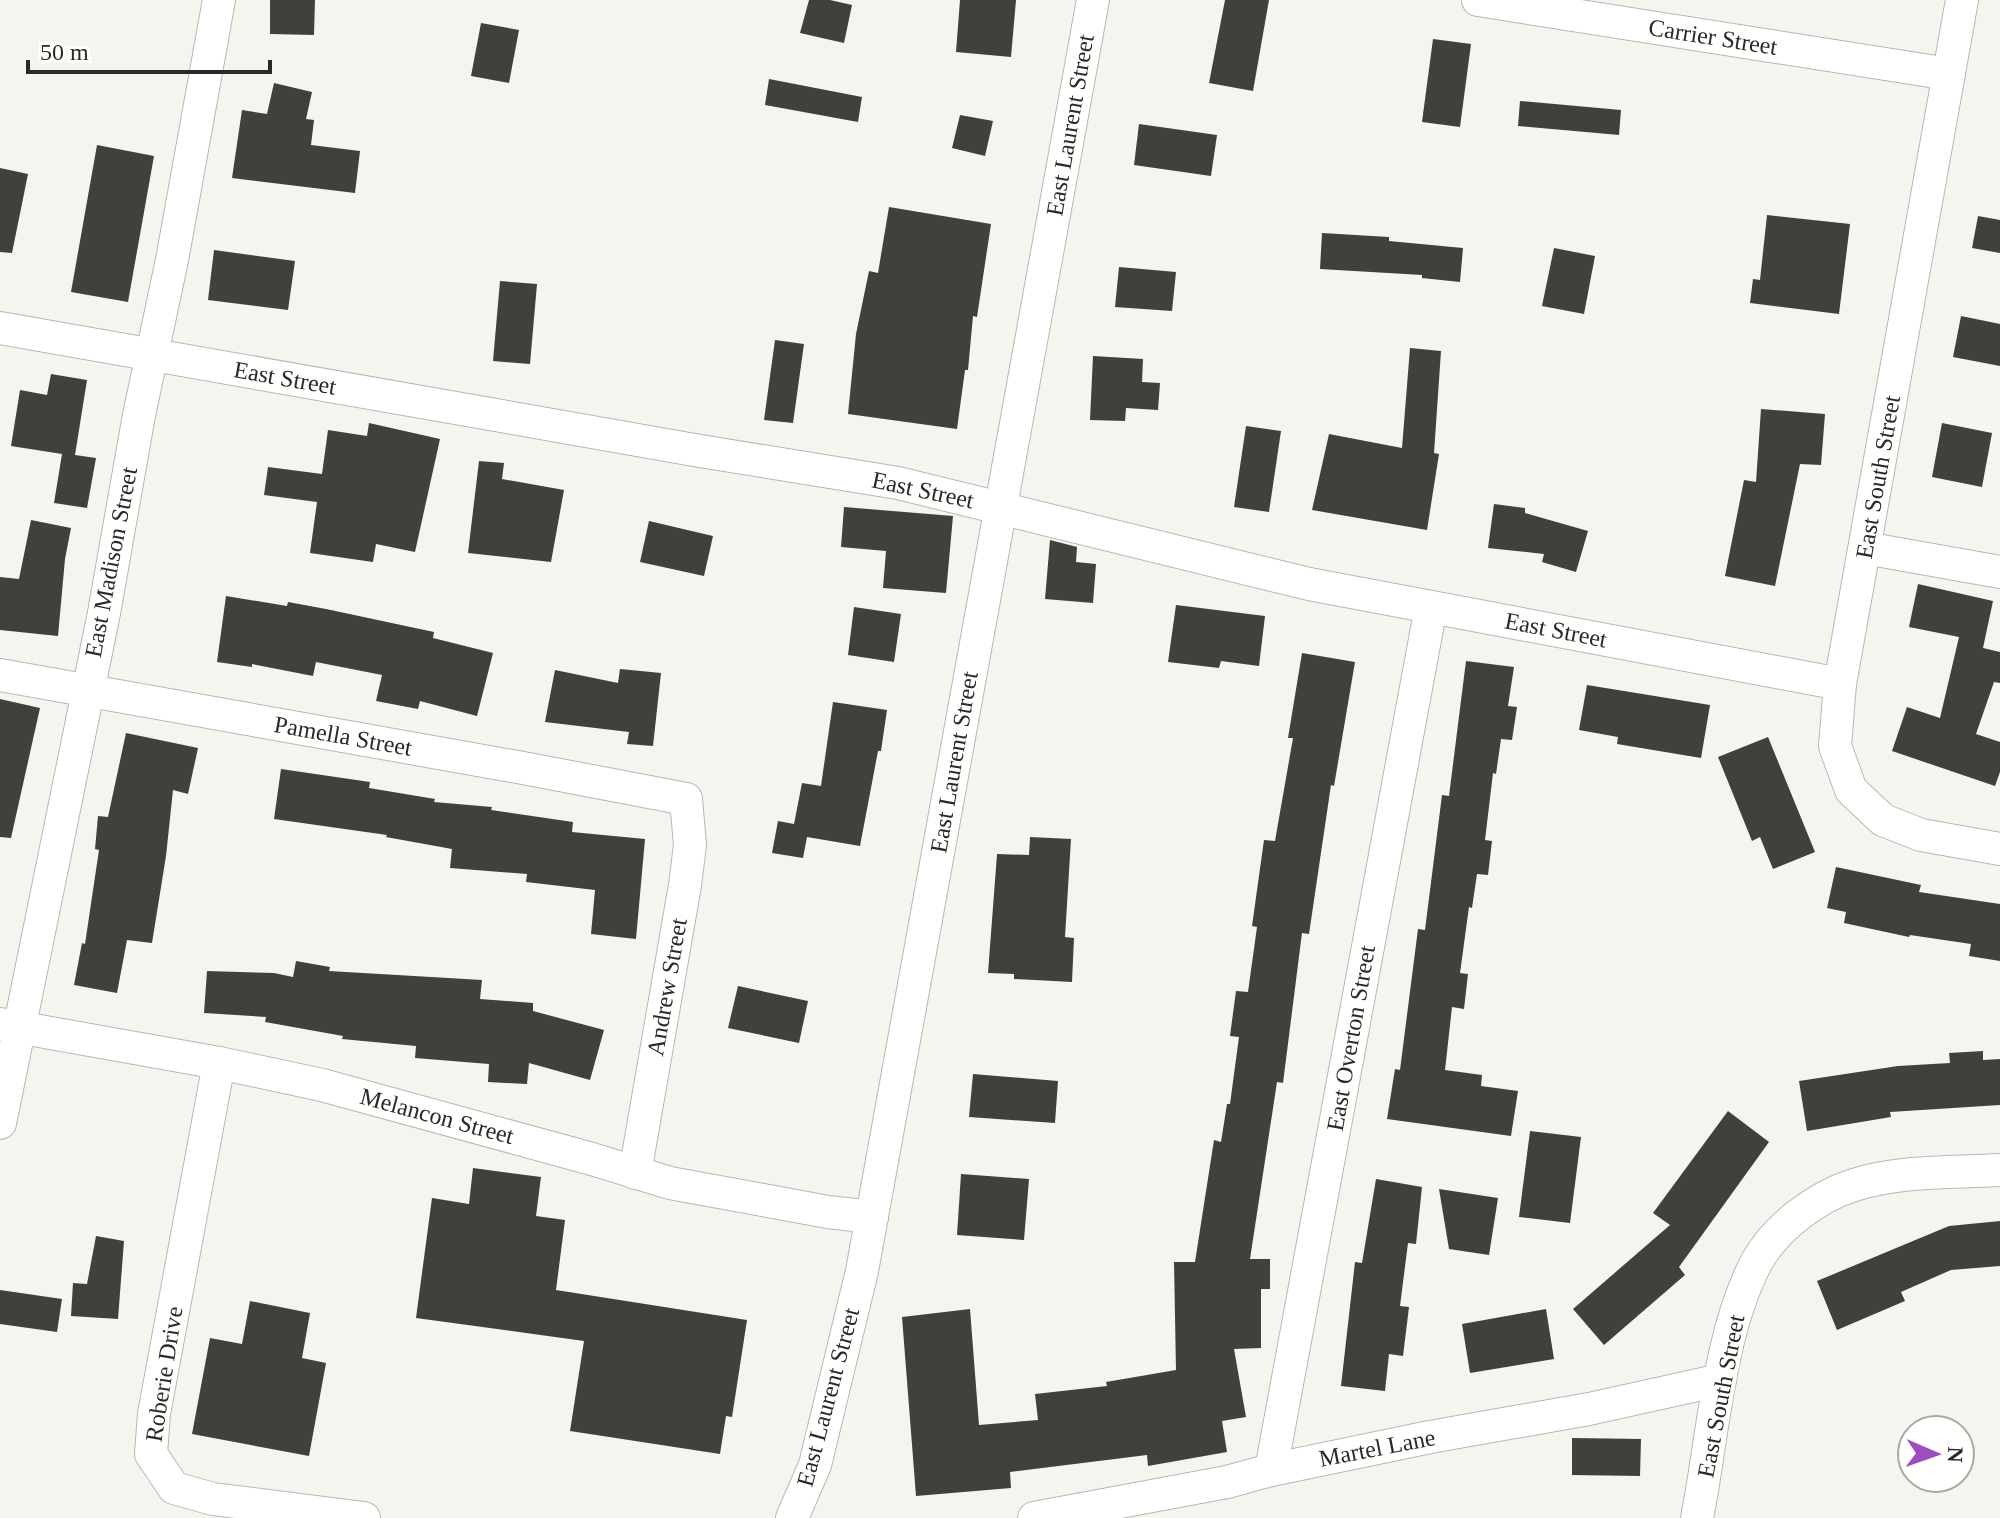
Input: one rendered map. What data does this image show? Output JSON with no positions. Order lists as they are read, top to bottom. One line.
{"streets":{"street":["Carrier Street","East Laurent Street","East Street","East South Street","East Madison Street","Pamella Street","Andrew Street","East Overton Street","Melancon Street","Roberie Drive","Martel Lane"]},"crossings":[["Carrier Street","East South Street"],["East Laurent Street","East Street"],["East Laurent Street","Melancon Street"],["East Street","East South Street"],["East Street","East Madison Street"],["East Street","East Overton Street"],["East South Street","Martel Lane"],["East Madison Street","Pamella Street"],["East Madison Street","Melancon Street"],["Pamella Street","Andrew Street"],["Andrew Street","Melancon Street"],["East Overton Street","Martel Lane"],["Melancon Street","Roberie Drive"]],"scale_bar":"50 m","north":"right"}
